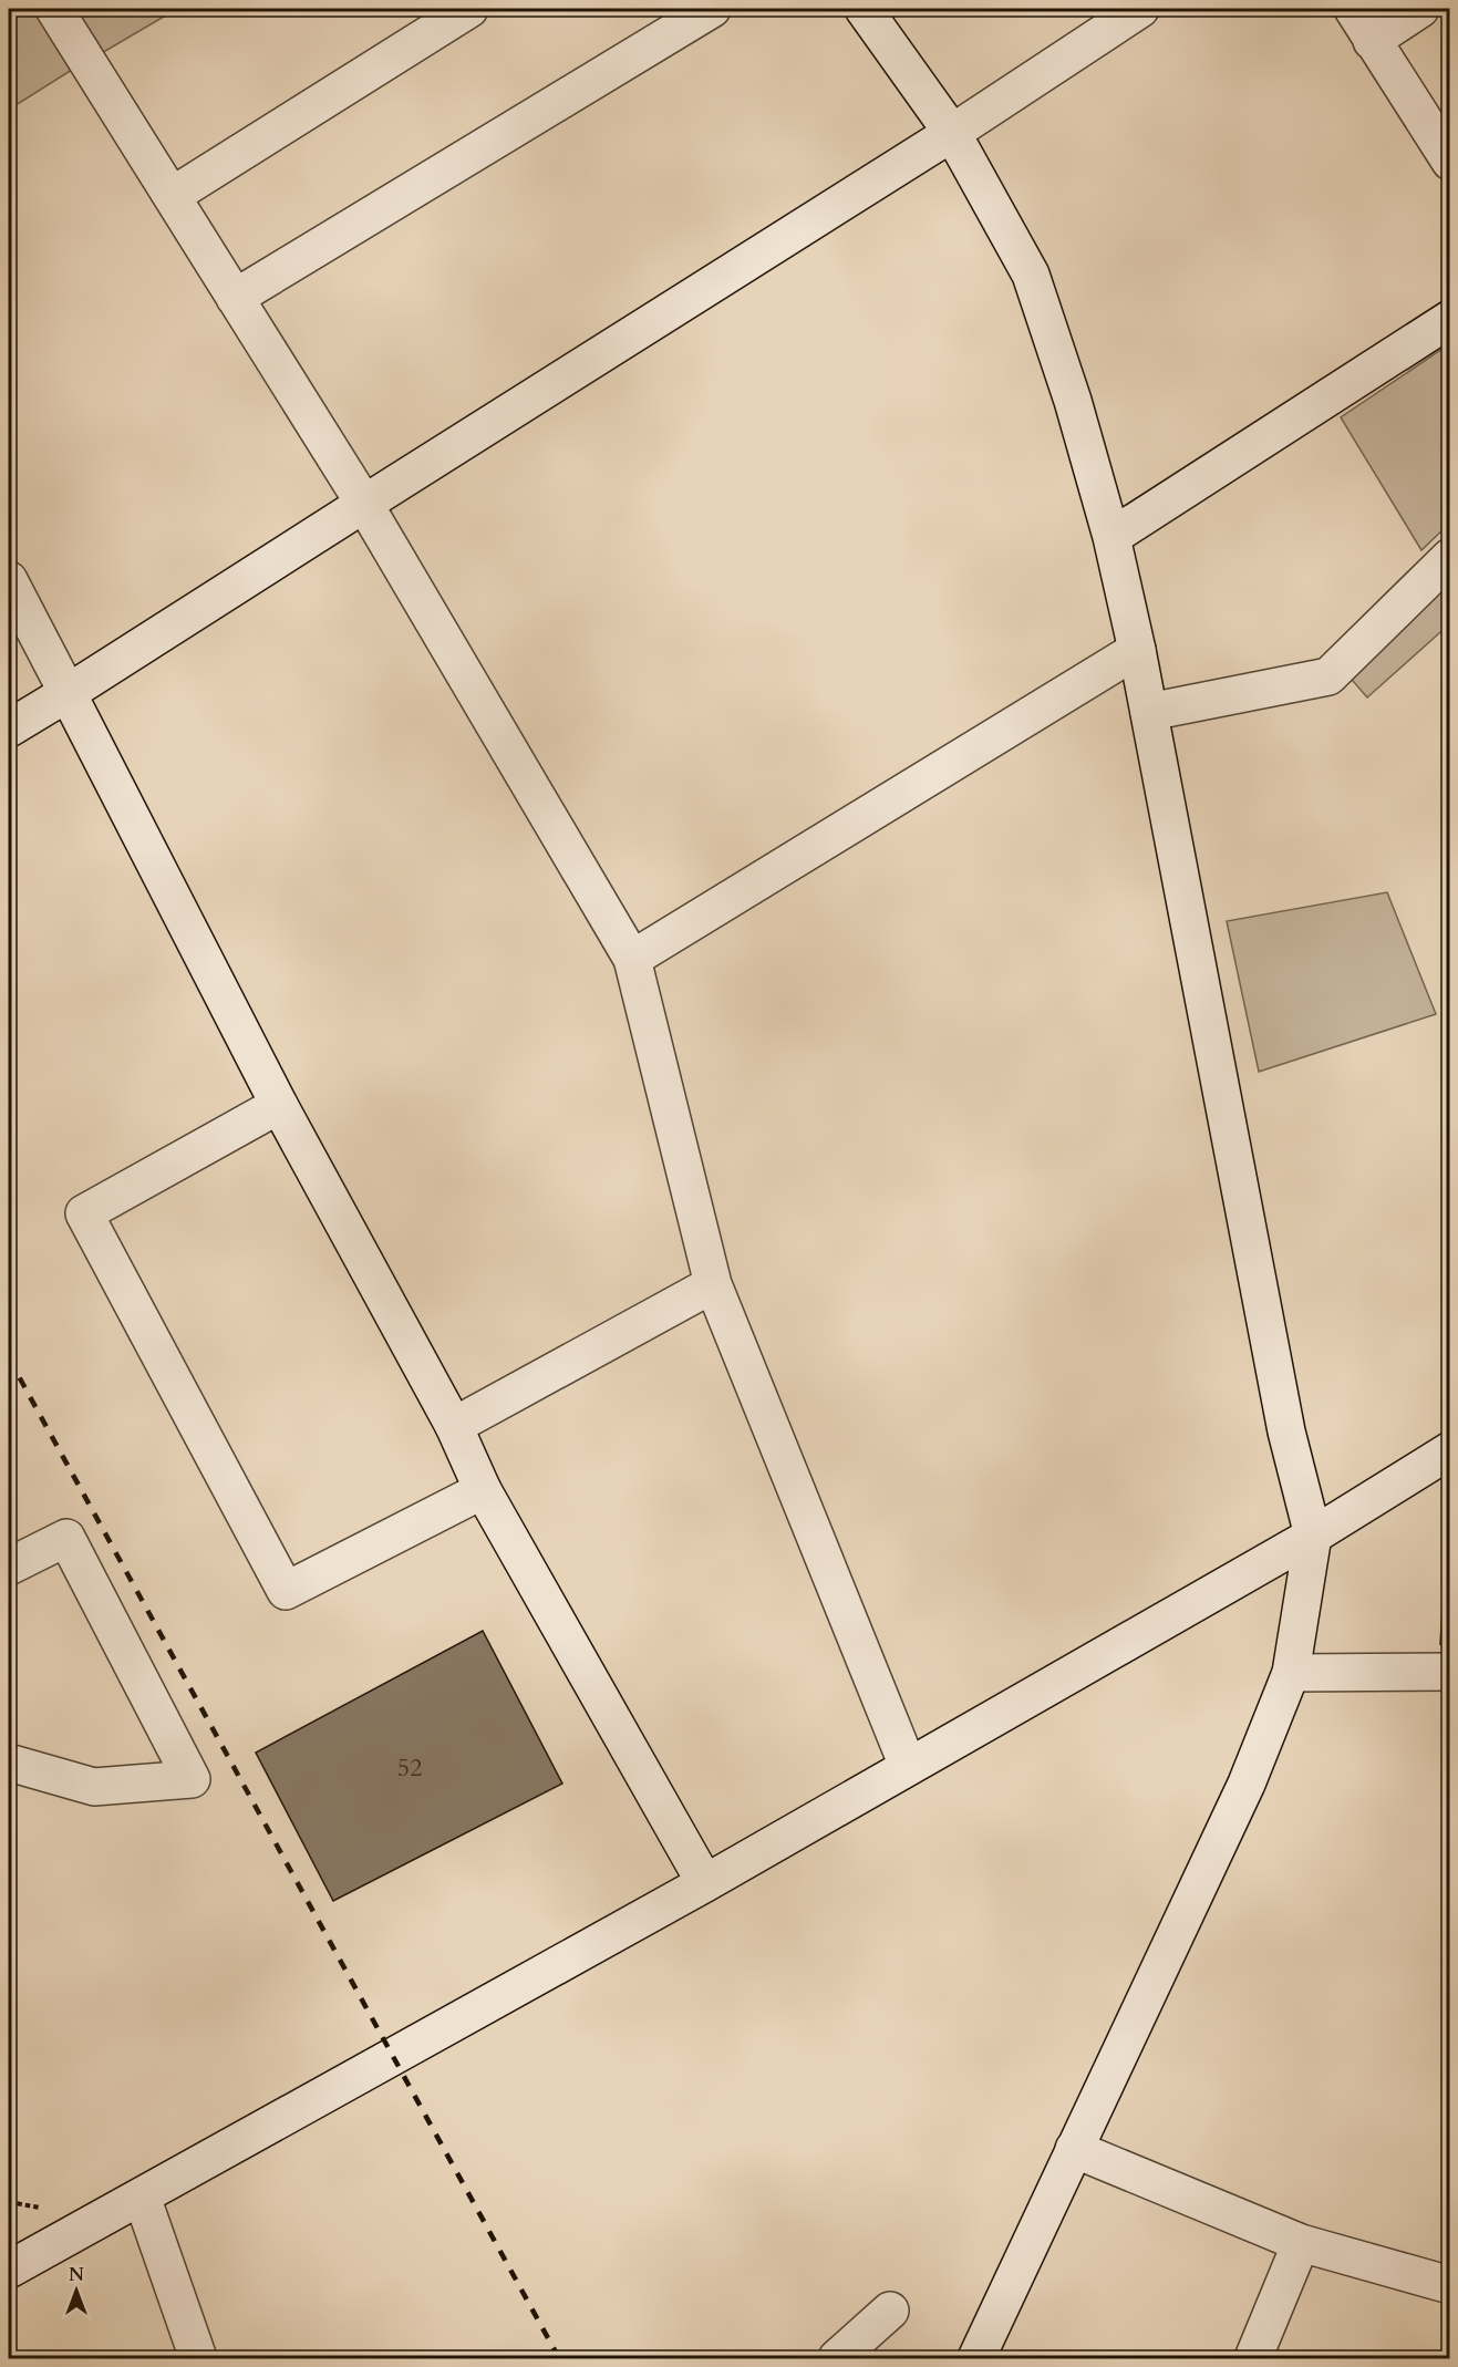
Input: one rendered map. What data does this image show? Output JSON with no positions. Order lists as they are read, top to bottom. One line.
{"house_numbers":["52"],"north":"top"}
